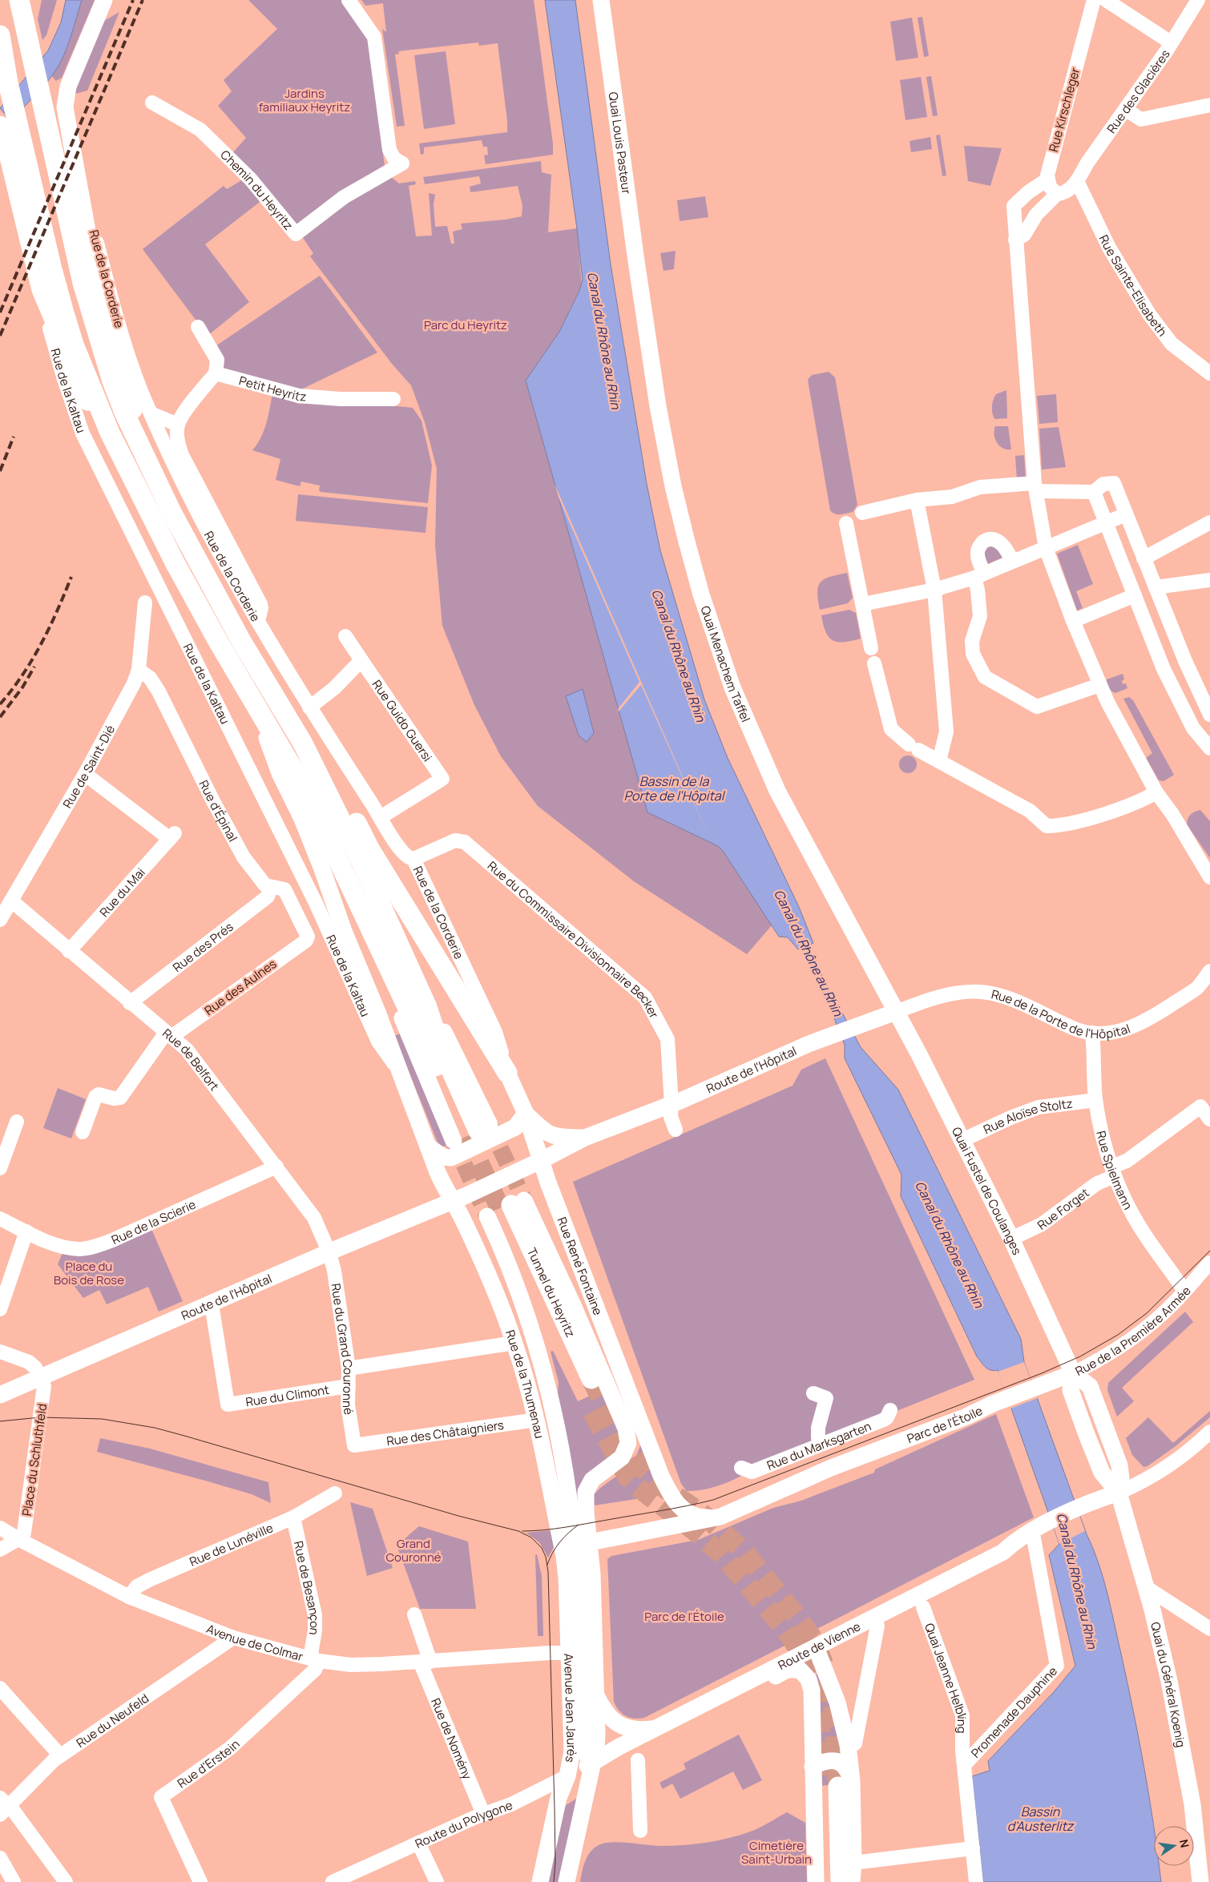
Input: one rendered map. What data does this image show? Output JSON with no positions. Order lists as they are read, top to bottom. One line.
{"streets":{"highway":["Tunnel du Heyritz"],"main road":["Quai Louis Pasteur","Rue de la Corderie","Quai Menachem Taffel","Route de l'Hôpital","Quai Fustel de Coulanges","Rue René Fontaine","Rue de la Première Armée","Rue de la Thumenau","Parc de l'Étoile","Route de Vienne","Quai du Général Koenig","Avenue Jean Jaurès","Route du Polygone"],"street":["Rue des Glacières","Rue Kirschleger","Chemin du Heyritz","Rue Sainte-Elisabeth","Petit Heyritz","Rue de la Kaltau","Rue Guido Guersi","Rue de Saint-Dié","Rue d'Épinal","Rue du Mai","Rue du Commissaire Divisionnaire Becker","Rue des Prés","Rue des Aulnes","Rue de la Porte de l'Hôpital","Rue de Belfort","Rue Aloïse Stoltz","Rue Spielmann","Rue Forget","Rue de la Scierie","Rue du Grand Couronné","Rue du Climont","Rue des Châtaigniers","Rue du Marksgarten","Place du Schluthfeld","Rue de Lunéville","Rue de Besançon","Avenue de Colmar","Quai Jeanne Helbling","Promenade Dauphine","Rue du Neufeld","Rue de Nomény","Rue d'Erstein"]},"crossings":[["Rue des Glacières","Rue Sainte-Elisabeth"],["Quai Louis Pasteur","Quai Menachem Taffel"],["Rue de la Corderie","Rue Guido Guersi"],["Rue de la Corderie","Rue du Commissaire Divisionnaire Becker"],["Rue de la Corderie","Rue René Fontaine"],["Rue de la Kaltau","Rue de la Thumenau"],["Quai Menachem Taffel","Rue de la Porte de l'Hôpital"],["Quai Menachem Taffel","Route de l'Hôpital"],["Quai Menachem Taffel","Quai Fustel de Coulanges"],["Rue de Saint-Dié","Rue d'Épinal"],["Rue de Saint-Dié","Rue du Mai"],["Rue de Saint-Dié","Rue de Belfort"],["Rue d'Épinal","Rue des Prés"],["Rue d'Épinal","Rue des Aulnes"],["Rue du Mai","Rue de Belfort"],["Rue du Commissaire Divisionnaire Becker","Route de l'Hôpital"],["Rue des Prés","Rue de Belfort"],["Rue des Aulnes","Rue de Belfort"],["Rue de la Porte de l'Hôpital","Route de l'Hôpital"],["Rue de la Porte de l'Hôpital","Rue Spielmann"],["Rue de la Porte de l'Hôpital","Quai Fustel de Coulanges"],["Rue de Belfort","Route de l'Hôpital"],["Rue de Belfort","Rue de la Scierie"],["Rue de Belfort","Rue du Grand Couronné"],["Route de l'Hôpital","Quai Fustel de Coulanges"],["Route de l'Hôpital","Rue René Fontaine"],["Route de l'Hôpital","Rue du Grand Couronné"],["Route de l'Hôpital","Rue de la Thumenau"],["Route de l'Hôpital","Rue du Climont"],["Route de l'Hôpital","Place du Schluthfeld"],["Rue Aloïse Stoltz","Rue Spielmann"],["Rue Aloïse Stoltz","Quai Fustel de Coulanges"],["Rue Spielmann","Rue Forget"],["Rue Spielmann","Rue de la Première Armée"],["Quai Fustel de Coulanges","Rue Forget"],["Quai Fustel de Coulanges","Rue de la Première Armée"],["Quai Fustel de Coulanges","Quai du Général Koenig"],["Rue de la Première Armée","Parc de l'Étoile"],["Rue de la Première Armée","Quai du Général Koenig"],["Rue du Grand Couronné","Rue du Climont"],["Rue du Grand Couronné","Rue des Châtaigniers"],["Rue de la Thumenau","Parc de l'Étoile"],["Rue de la Thumenau","Rue des Châtaigniers"],["Rue de la Thumenau","Avenue Jean Jaurès"],["Parc de l'Étoile","Avenue Jean Jaurès"],["Place du Schluthfeld","Avenue de Colmar"],["Rue de Lunéville","Rue de Besançon"],["Rue de Lunéville","Avenue de Colmar"],["Rue de Besançon","Avenue de Colmar"],["Rue de Besançon","Rue d'Erstein"],["Avenue de Colmar","Avenue Jean Jaurès"],["Avenue de Colmar","Rue du Neufeld"],["Avenue de Colmar","Rue de Nomény"],["Avenue de Colmar","Rue d'Erstein"],["Route de Vienne","Quai du Général Koenig"],["Route de Vienne","Avenue Jean Jaurès"],["Route de Vienne","Route du Polygone"],["Quai Jeanne Helbling","Promenade Dauphine"],["Avenue Jean Jaurès","Route du Polygone"],["Rue de Nomény","Route du Polygone"]],"water":["Canal du Rhône au Rhin","Bassin de la Porte de l’Hôpital","Bassin d'Austerlitz"],"parks":["Jardins familiaux Heyritz","Parc du Heyritz","Place du Bois de Rose","Grand Couronné","Parc de l'Étoile","Cimetière Saint-Urbain"],"north":"right"}
